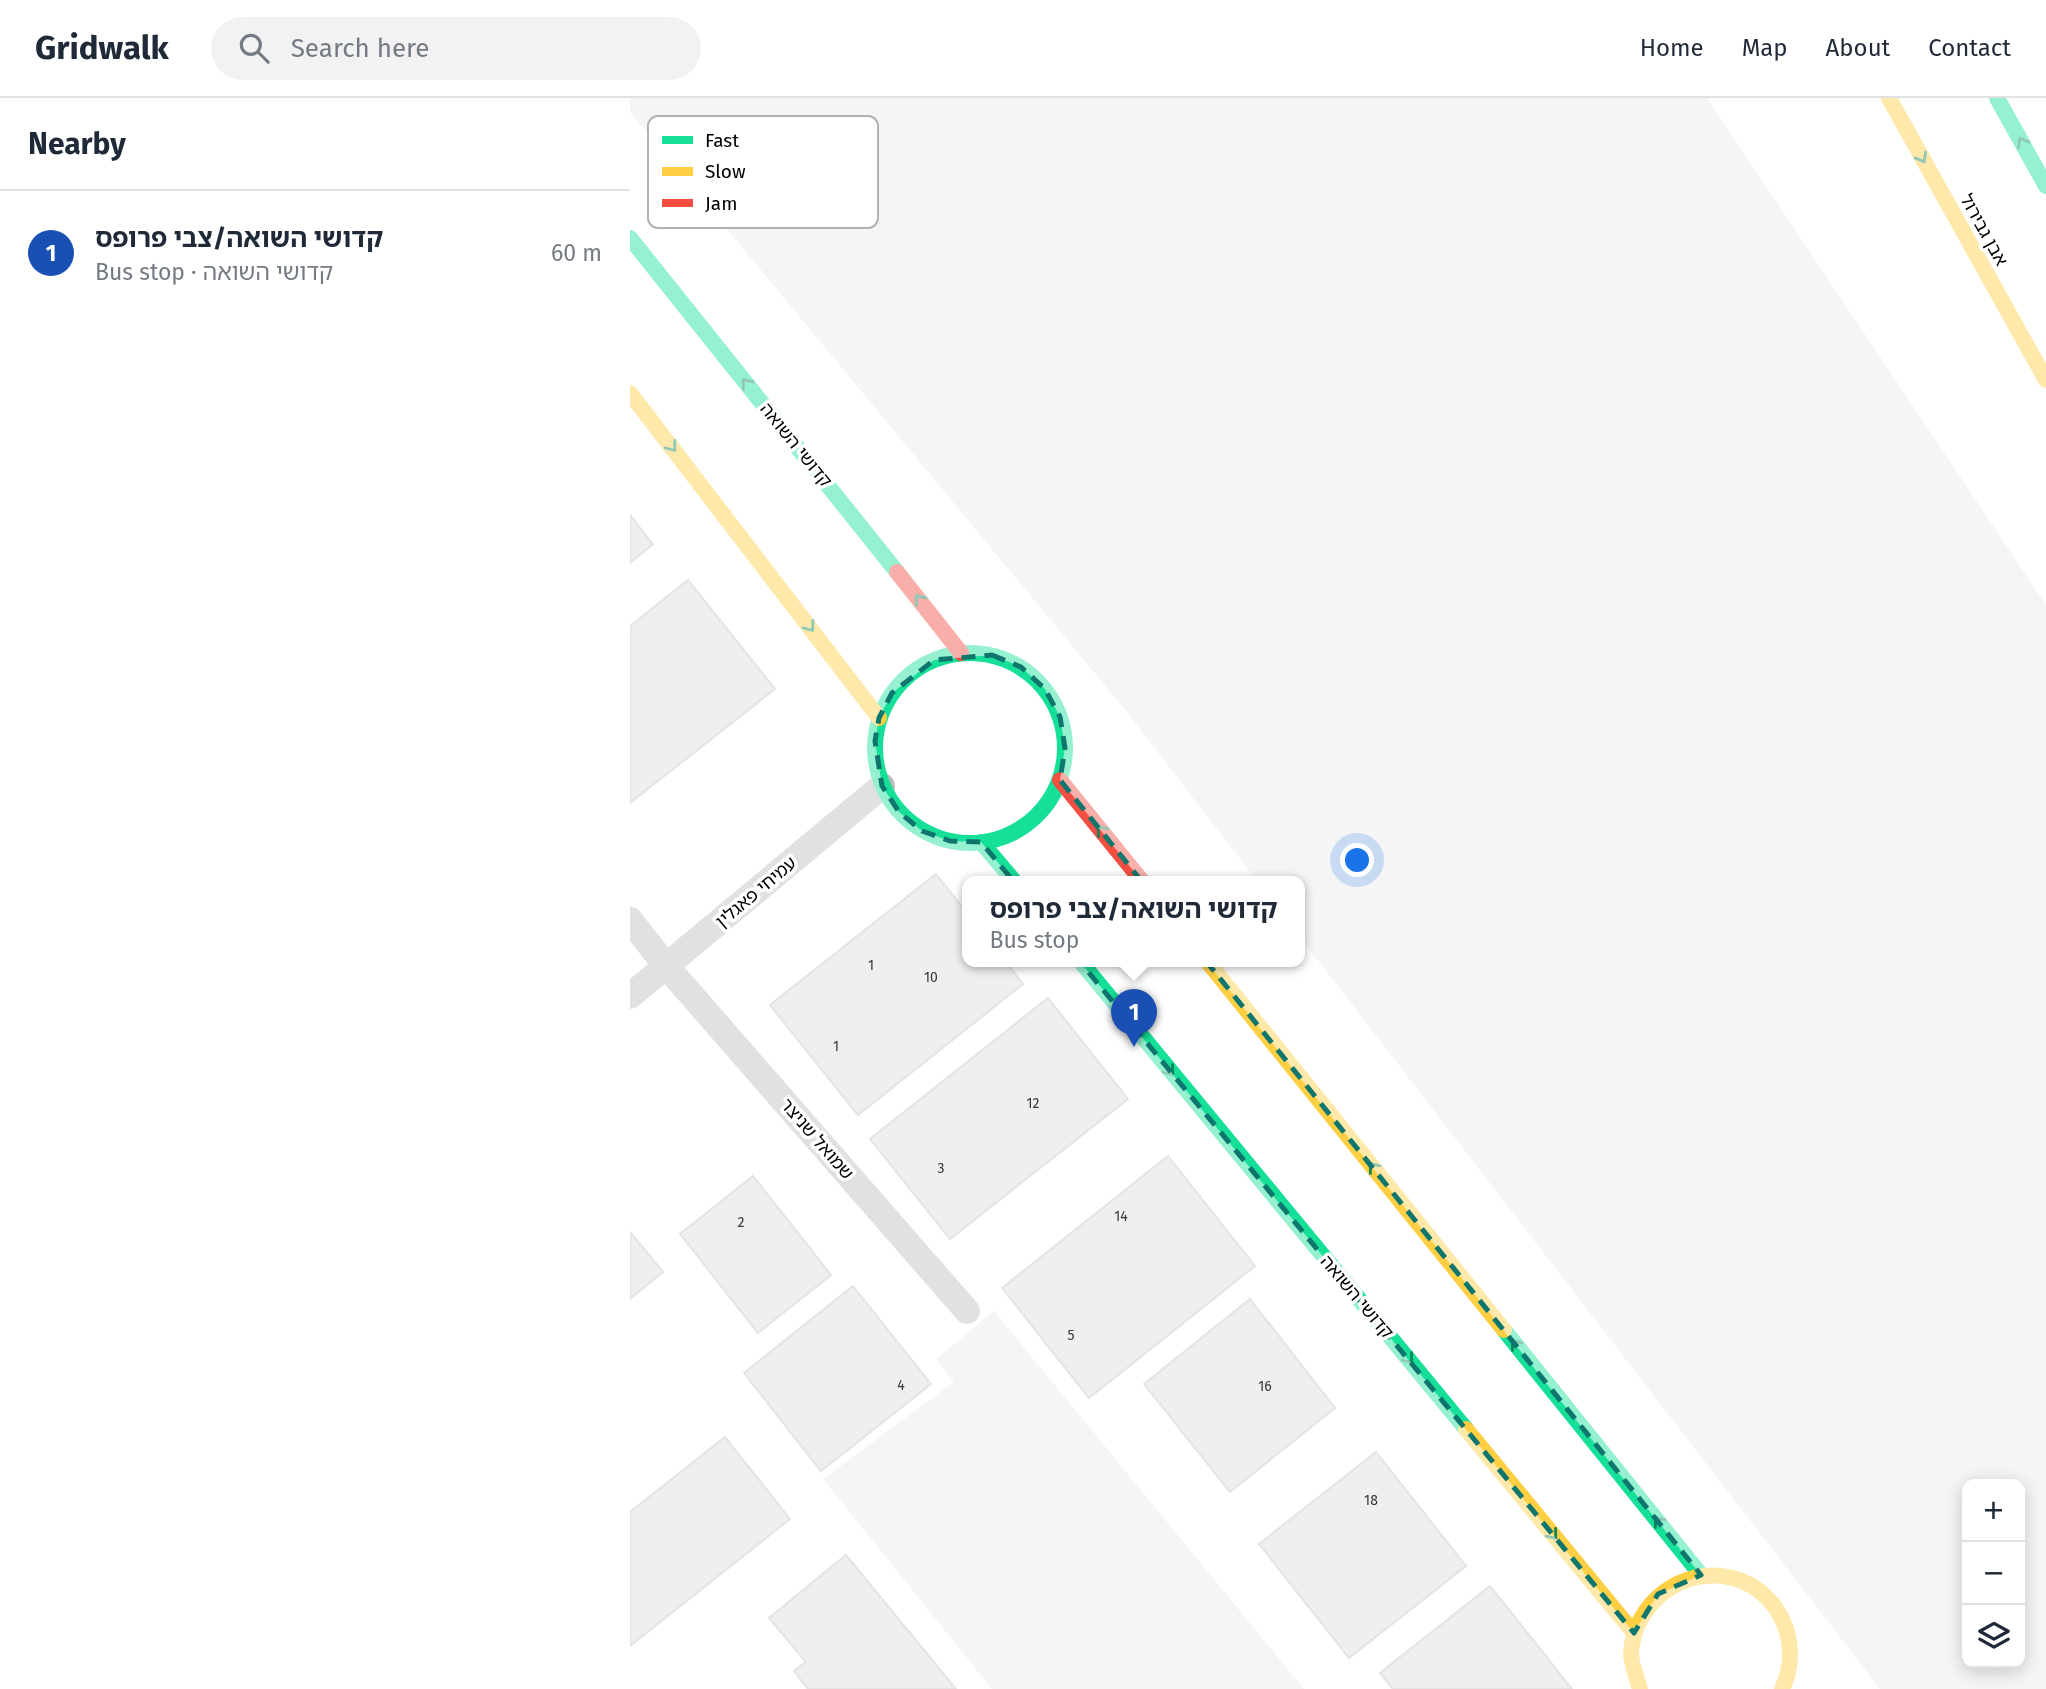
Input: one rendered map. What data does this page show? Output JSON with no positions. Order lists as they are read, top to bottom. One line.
{"streets":{"street":["אבן גבירול","קדושי השואה","עמיחי פאגלין","שמואל שניצר"]},"crossings":[["קדושי השואה","עמיחי פאגלין"],["עמיחי פאגלין","שמואל שניצר"]],"house_numbers":["1","10","1","12","3","14","2","5","4","16","18"],"legend":["Fast","Slow","Jam"],"page":{"header":"Gridwalk","search":"Search here","nav":["Home","Map","About","Contact"],"heading":"Nearby","list":[{"mark":"1","name":"קדושי השואה/צבי פרופס","note":"Bus stop · קדושי השואה","value":"60 m"}],"popup":["קדושי השואה/צבי פרופס","Bus stop"],"pins":"1","map_buttons":["+","−"]}}
